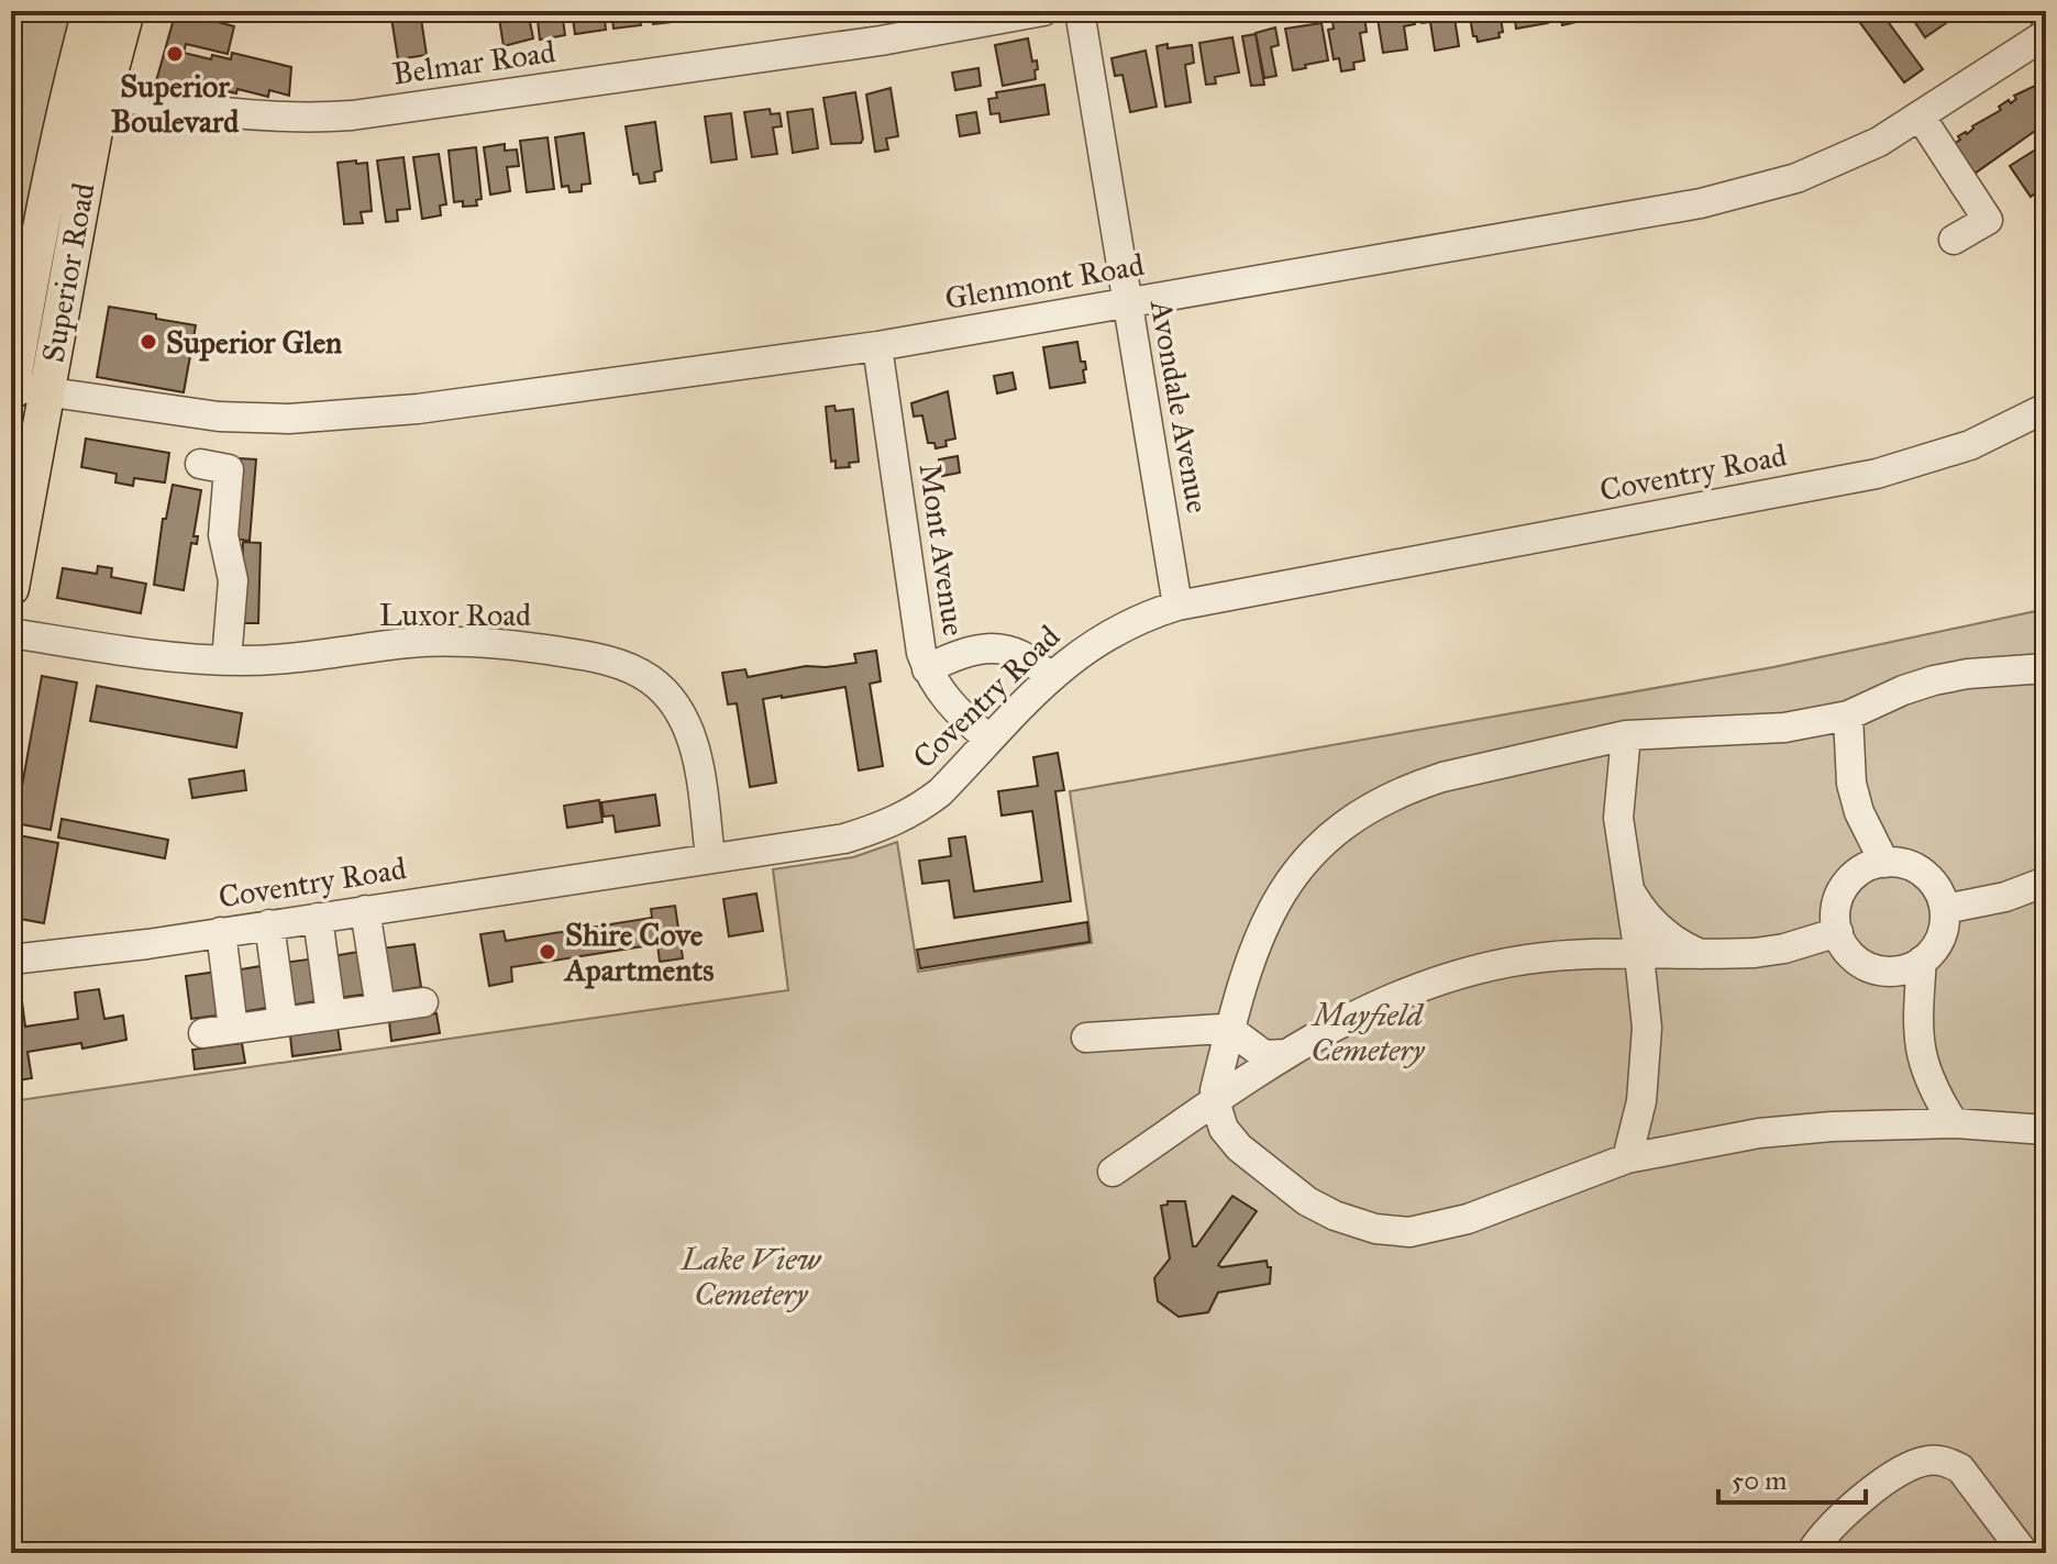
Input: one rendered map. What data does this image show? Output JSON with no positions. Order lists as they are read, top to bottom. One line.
{"streets":{"main road":["Superior Road"],"street":["Belmar Road","Glenmont Road","Avondale Avenue","Coventry Road","Mont Avenue","Luxor Road"]},"crossings":[["Belmar Road","Superior Road"],["Superior Road","Glenmont Road"],["Glenmont Road","Avondale Avenue"],["Glenmont Road","Mont Avenue"],["Avondale Avenue","Coventry Road"],["Coventry Road","Mont Avenue"],["Coventry Road","Luxor Road"]],"parks":["Mayfield Cemetery","Lake View Cemetery"],"places":["Superior Boulevard","Superior Glen","Shire Cove Apartments"],"scale_bar":"50 m"}
